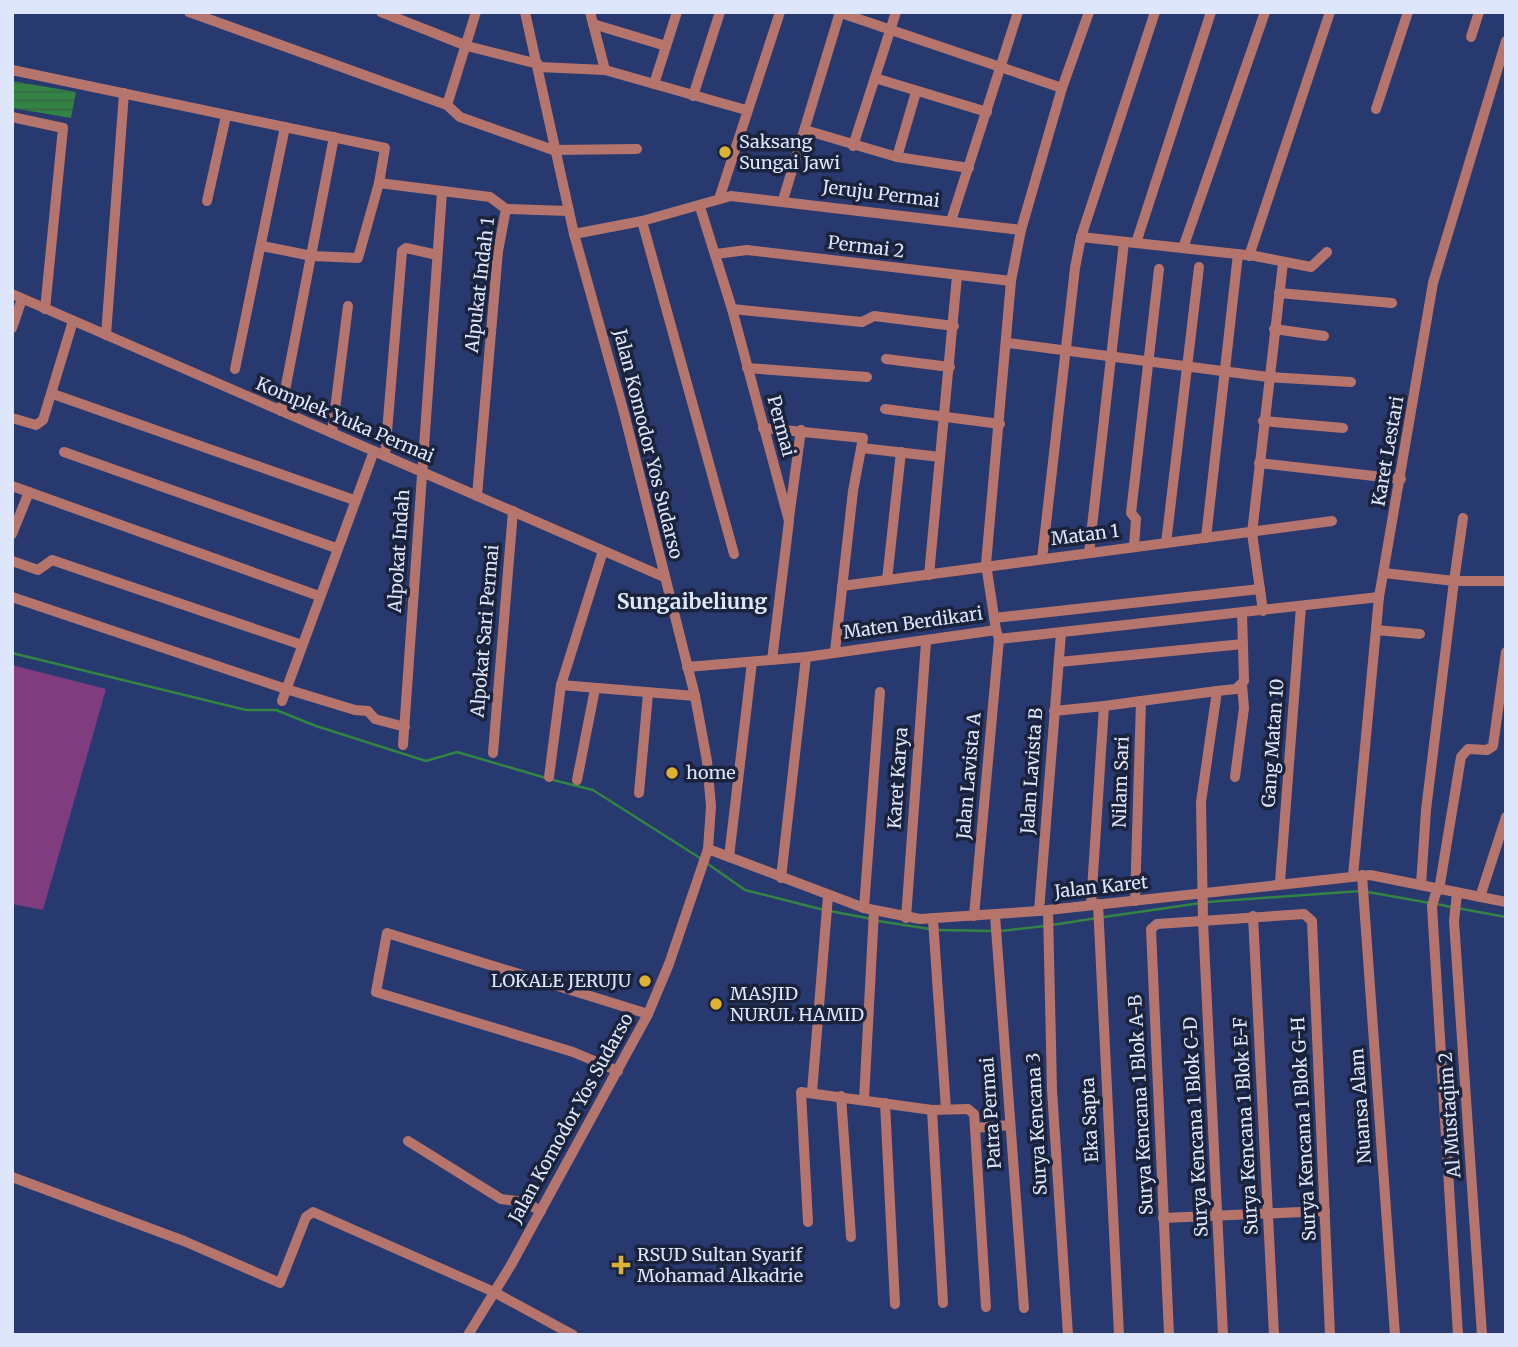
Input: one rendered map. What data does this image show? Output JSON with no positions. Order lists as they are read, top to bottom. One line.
{"streets":{"street":["Jeruju Permai","Permai 2","Alpukat Indah 1","Komplek Yuka Permai","Permai","Jalan Komodor Yos Sudarso","Karet Lestari","Matan 1","Alpokat Indah","Maten Berdikari","Alpokat Sari Permai","Gang Matan 10","Jalan Lavista B","Jalan Lavista A","Karet Karya","Nilam Sari","Jalan Karet","Surya Kencana 1 Blok A-B","Nuansa Alam","Patra Permai","Al Mustaqim 2","Eka Sapta","Surya Kencana 3","Surya Kencana 1 Blok E-F","Surya Kencana 1 Blok C-D","Surya Kencana 1 Blok G-H"]},"crossings":[["Jeruju Permai","Permai"],["Jeruju Permai","Jalan Komodor Yos Sudarso"],["Jeruju Permai","Jalan Lavista A"],["Permai 2","Permai"],["Permai 2","Jalan Lavista A"],["Alpukat Indah 1","Komplek Yuka Permai"],["Alpukat Indah 1","Alpokat Indah"],["Komplek Yuka Permai","Jalan Komodor Yos Sudarso"],["Komplek Yuka Permai","Alpokat Indah"],["Komplek Yuka Permai","Alpokat Sari Permai"],["Permai","Maten Berdikari"],["Jalan Komodor Yos Sudarso","Maten Berdikari"],["Jalan Komodor Yos Sudarso","Jalan Karet"],["Karet Lestari","Maten Berdikari"],["Karet Lestari","Jalan Karet"],["Karet Lestari","Nuansa Alam"],["Matan 1","Jalan Lavista A"],["Maten Berdikari","Gang Matan 10"],["Maten Berdikari","Jalan Lavista B"],["Maten Berdikari","Jalan Lavista A"],["Maten Berdikari","Karet Karya"],["Gang Matan 10","Jalan Karet"],["Jalan Lavista B","Jalan Karet"],["Jalan Lavista B","Surya Kencana 3"],["Jalan Lavista A","Jalan Karet"],["Karet Karya","Jalan Karet"],["Nilam Sari","Jalan Karet"],["Jalan Karet","Nuansa Alam"],["Jalan Karet","Patra Permai"],["Jalan Karet","Al Mustaqim 2"],["Jalan Karet","Eka Sapta"],["Jalan Karet","Surya Kencana 3"],["Jalan Karet","Surya Kencana 1 Blok C-D"],["Surya Kencana 1 Blok A-B","Surya Kencana 1 Blok E-F"],["Surya Kencana 1 Blok A-B","Surya Kencana 1 Blok C-D"],["Surya Kencana 1 Blok A-B","Surya Kencana 1 Blok G-H"]],"districts":["Sungaibeliung"],"places":{"other":["Saksang Sungai Jawi","home","LOKALE JERUJU","MASJID NURUL HAMID"],"health":["RSUD Sultan Syarif Mohamad Alkadrie"]}}
